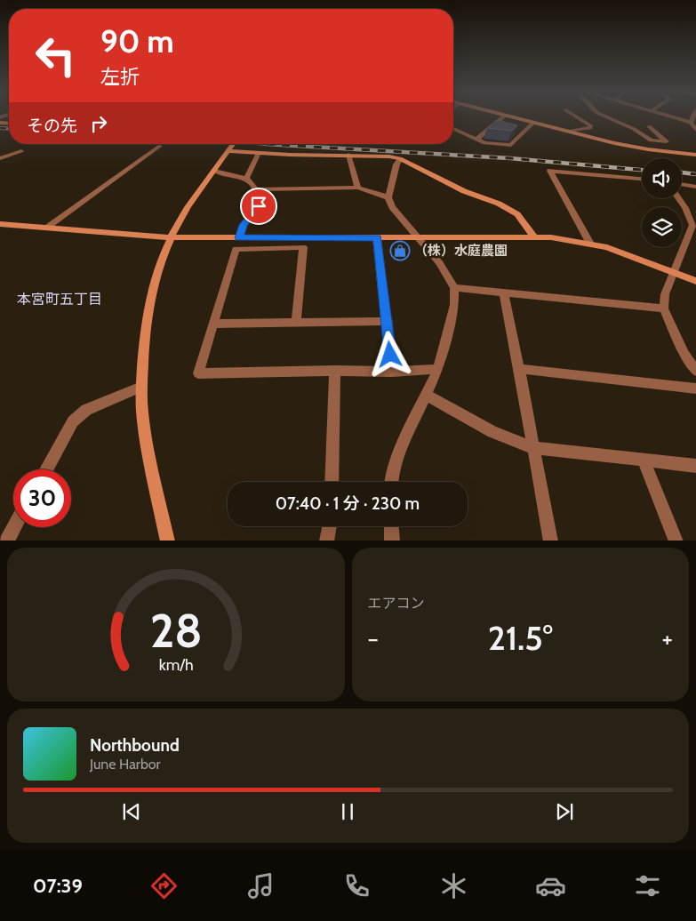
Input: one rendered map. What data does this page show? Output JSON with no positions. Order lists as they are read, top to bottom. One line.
{"districts":["本宮町五丁目"],"places":{"shop":["（株）水庭農園"]},"page":{"turn":["90 m","左折"],"then":"その先","limit":"30","trip":"07:40 · 1 分 · 230 m","tile":"エアコン","heat":["−","21.5°","+"],"song":["Northbound","June Harbor"],"tabs":"07:39","gauge":["28","km/h"]}}
